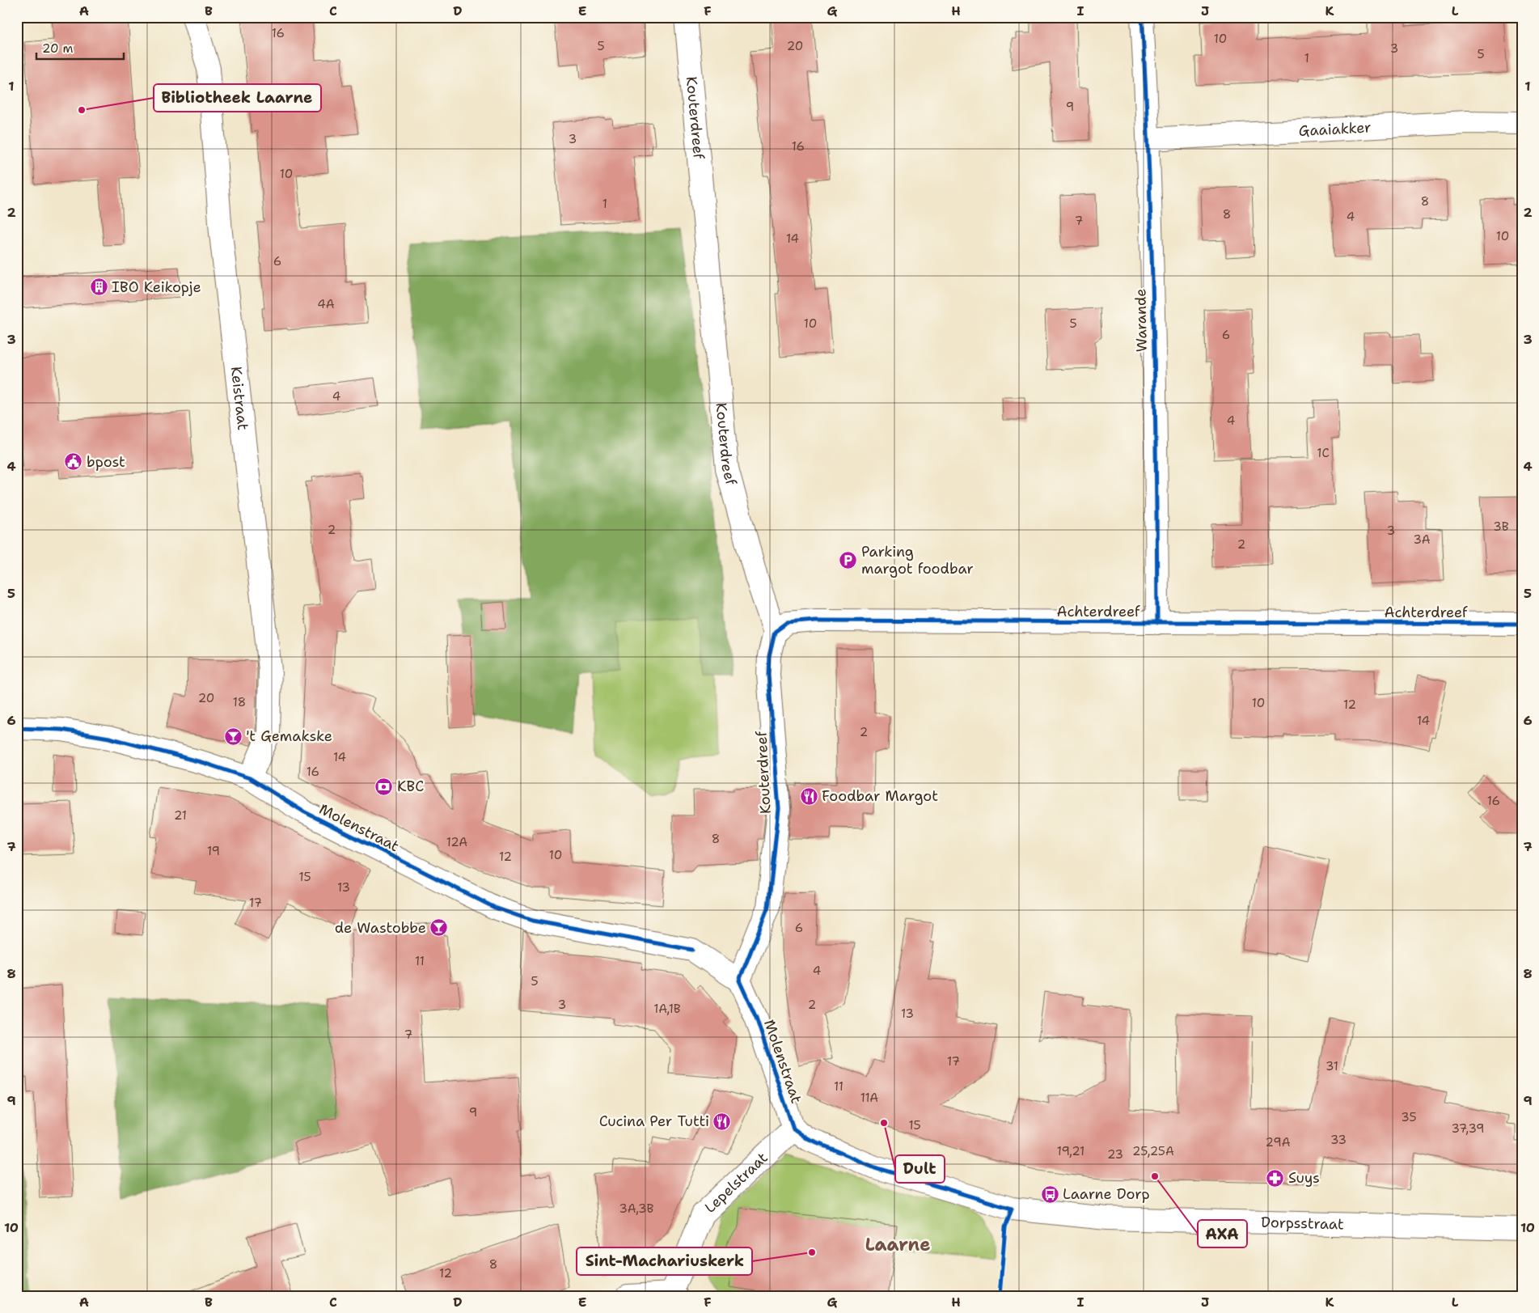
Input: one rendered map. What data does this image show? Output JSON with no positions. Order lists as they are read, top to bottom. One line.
{"streets":{"street":["Kouterdreef","Gaaiakker","Warande","Keistraat","Achterdreef","Molenstraat","Lepelstraat","Dorpsstraat"]},"crossings":[["Kouterdreef","Achterdreef"],["Kouterdreef","Molenstraat"],["Gaaiakker","Warande"],["Warande","Achterdreef"],["Keistraat","Molenstraat"],["Molenstraat","Lepelstraat"],["Molenstraat","Dorpsstraat"],["Lepelstraat","Dorpsstraat"]],"districts":["Laarne"],"places":{"other":["Bibliotheek Laarne","Dult","AXA","Sint-Machariuskerk"],"building":["IBO Keikopje"],"public building":["bpost"],"parking":["Parking margot foodbar"],"bar":["'t Gemakske","de Wastobbe"],"bank":["KBC"],"restaurant":["Foodbar Margot","Cucina Per Tutti"],"pharmacy":["Suys"],"bus stop":["Laarne Dorp"]},"house_numbers":["16","10","5","20","3","5","1","9","3","16","10","8","1","8","4","7","10","14","6","4A","10","5","6","4","4","1C","3B","2","3","3A","2","20","18","10","12","14","2","14","16","16","21","8","12A","19","10","12","15","13","17","6","11","4","5","3","2","1A,1B","13","7","17","31","11","11A","9","35","15","37,39","33","29A","19,21","25,25A","23","3A,3B","8","12"],"scale_bar":"20 m","grid":{"columns":["A","B","C","D","E","F","G","H","I","J","K","L"],"rows":["1","2","3","4","5","6","7","8","9","10"]}}
